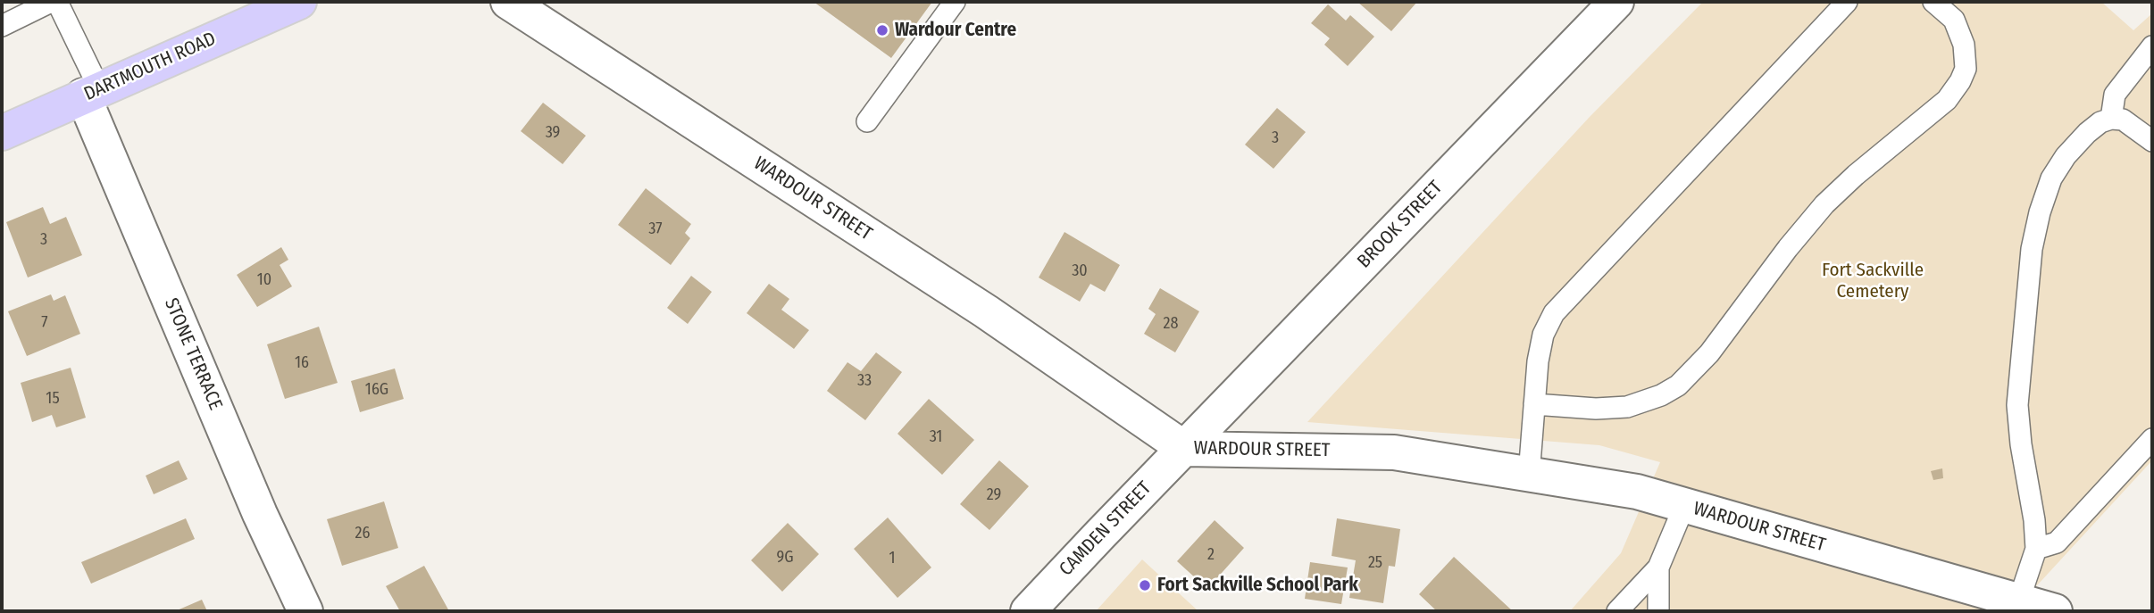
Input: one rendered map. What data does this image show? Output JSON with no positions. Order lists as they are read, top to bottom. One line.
{"streets":{"main road":["DARTMOUTH ROAD"],"street":["WARDOUR STREET","BROOK STREET","STONE TERRACE","CAMDEN STREET"]},"crossings":[["DARTMOUTH ROAD","STONE TERRACE"],["WARDOUR STREET","BROOK STREET"],["WARDOUR STREET","CAMDEN STREET"],["BROOK STREET","CAMDEN STREET"]],"parks":["Fort Sackville Cemetery"],"places":["Wardour Centre","Fort Sackville School Park"],"house_numbers":["39","3","37","3","30","10","7","28","16","33","16G","15","31","29","26","2","9G","1","25"]}
